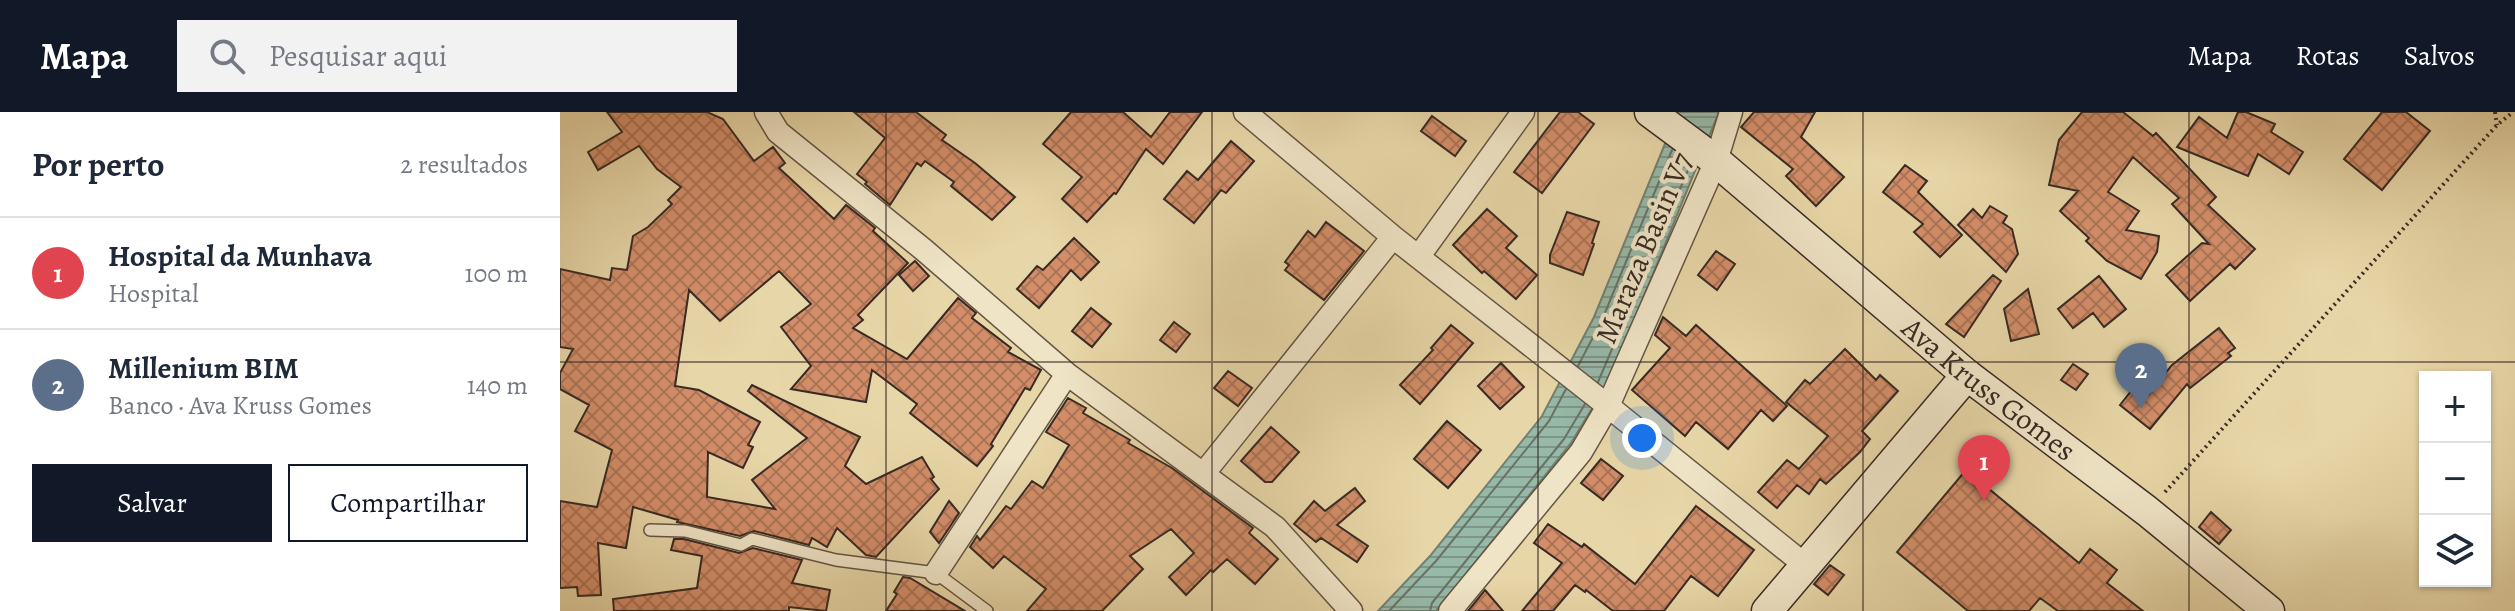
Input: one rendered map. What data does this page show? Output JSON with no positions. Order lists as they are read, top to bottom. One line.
{"streets":{"street":["Maraza Basin V7","Ava Kruss Gomes"]},"crossings":[["Maraza Basin V7","Ava Kruss Gomes"]],"page":{"header":"Mapa","search":"Pesquisar aqui","nav":["Mapa","Rotas","Salvos"],"heading":["Por perto","2 resultados"],"list":[{"mark":"1","name":"Hospital da Munhava","note":"Hospital","value":"100 m"},{"mark":"2","name":"Millenium BIM","note":"Banco · Ava Kruss Gomes","value":"140 m"}],"pins":["2","1"],"map_buttons":["+","−"],"buttons":["Salvar","Compartilhar"]}}
